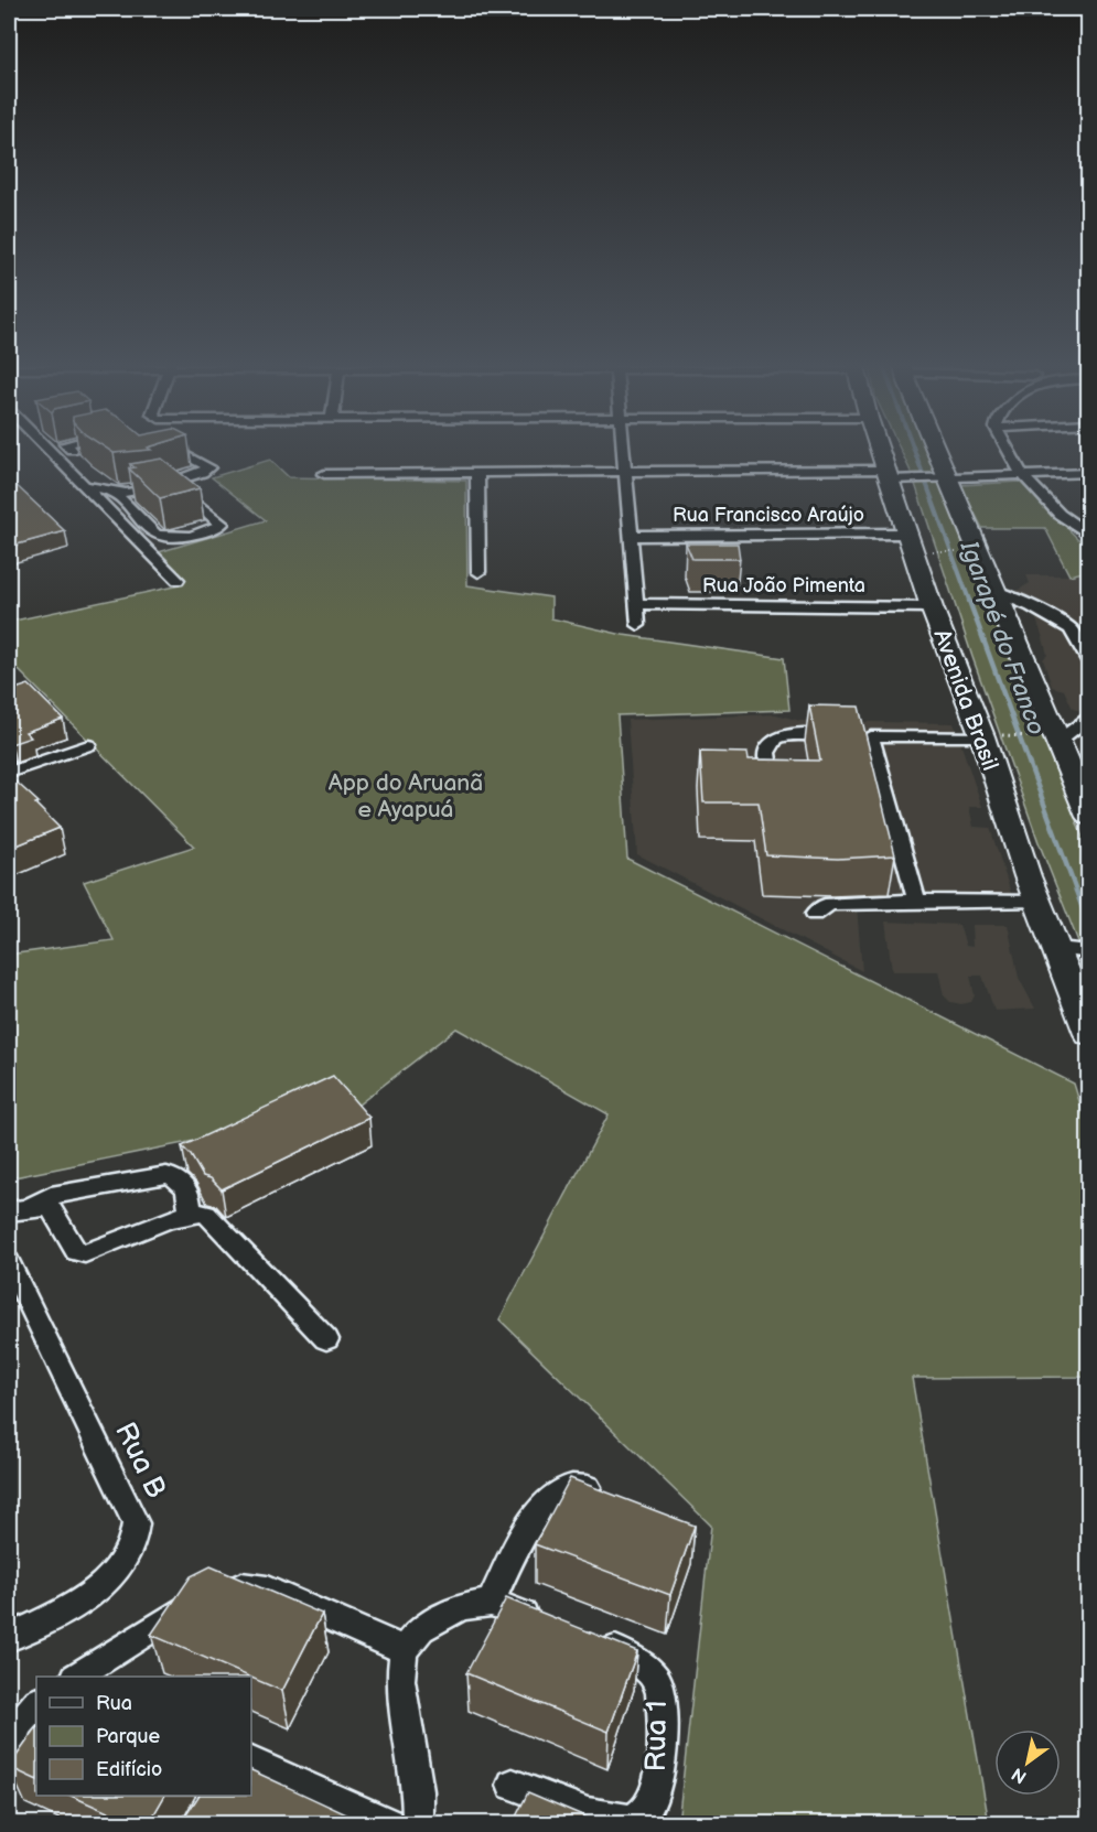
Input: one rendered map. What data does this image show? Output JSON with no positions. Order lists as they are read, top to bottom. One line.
{"streets":{"highway":["Avenida Brasil"],"street":["Rua Francisco Araújo","Rua João Pimenta","Rua B","Rua 1"]},"crossings":[["Rua Francisco Araújo","Avenida Brasil"],["Rua João Pimenta","Avenida Brasil"]],"water":["Igarapé do Franco"],"parks":["App do Aruanã e Ayapuá"],"legend":["Rua","Parque","Edifício"],"north":"bottom left"}
